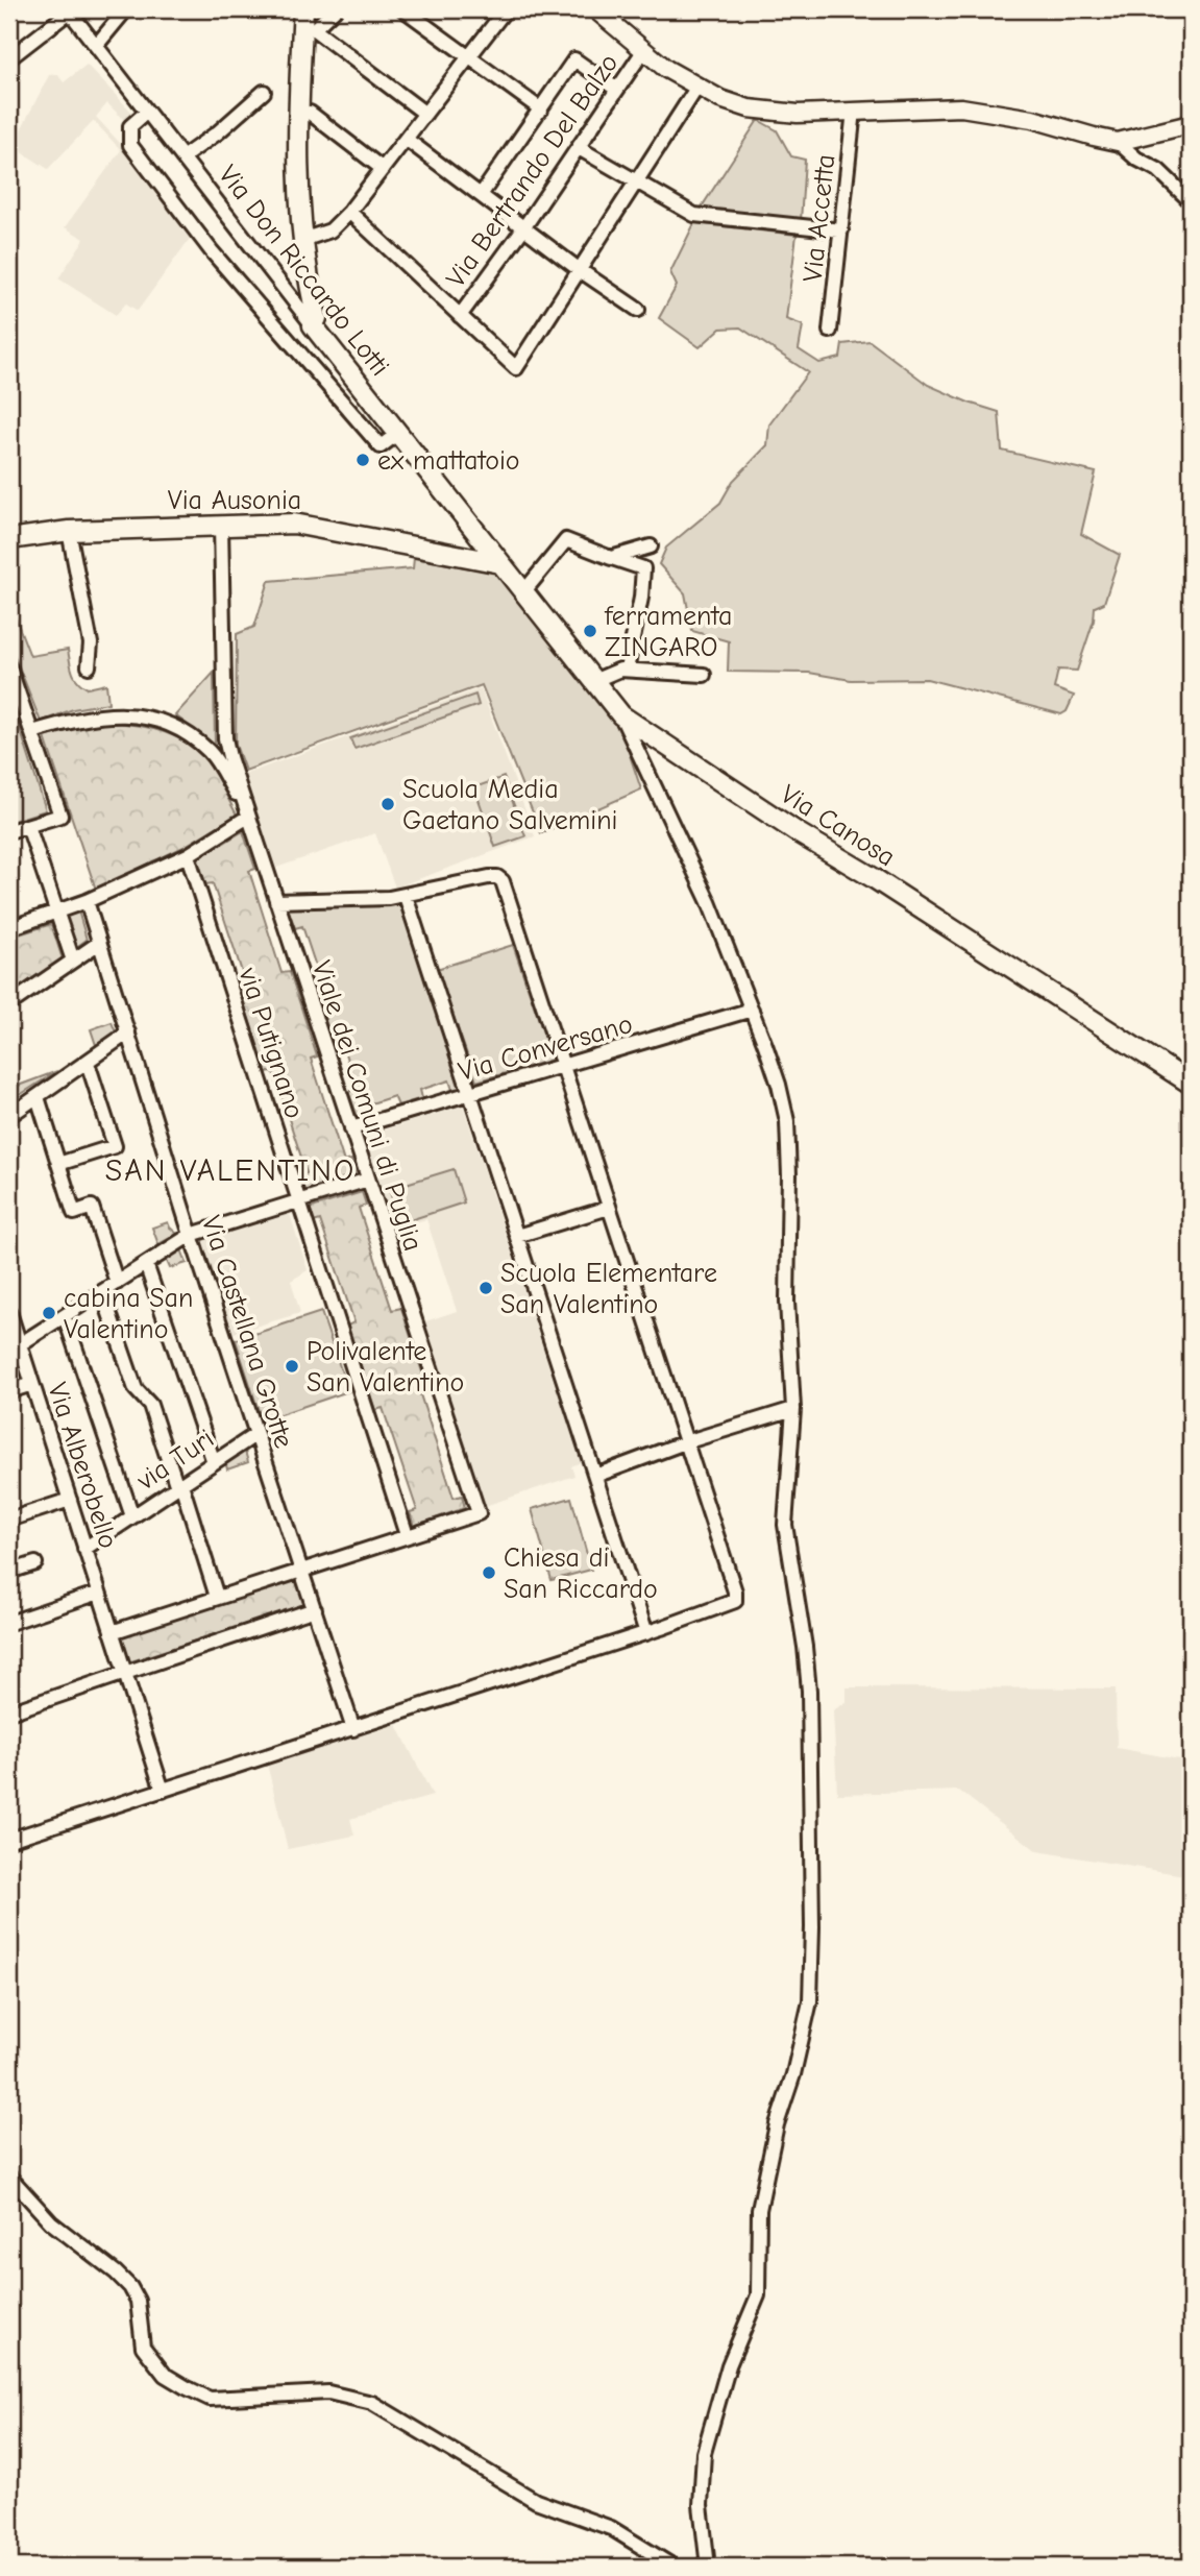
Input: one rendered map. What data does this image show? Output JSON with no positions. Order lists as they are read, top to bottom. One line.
{"streets":{"main road":["Via Don Riccardo Lotti","Via Ausonia","Via Canosa"],"street":["Via Bertrando Del Balzo","Via Accetta","via Putignano","Via Conversano","Viale dei Comuni di Puglia","Via Castellana Grotte","via Turi","Via Alberobello"]},"crossings":[["Via Don Riccardo Lotti","Via Ausonia"],["Via Don Riccardo Lotti","Via Canosa"],["Via Ausonia","Via Canosa"],["Via Ausonia","Viale dei Comuni di Puglia"],["via Putignano","Viale dei Comuni di Puglia"],["Via Conversano","Viale dei Comuni di Puglia"],["Viale dei Comuni di Puglia","Via Castellana Grotte"],["Viale dei Comuni di Puglia","Via Alberobello"],["Via Castellana Grotte","via Turi"],["via Turi","Via Alberobello"]],"districts":["SAN VALENTINO"],"places":["ex mattatoio","ferramenta ZINGARO","Scuola Media Gaetano Salvemini","Scuola Elementare San Valentino","cabina San Valentino","Polivalente San Valentino","Chiesa di San Riccardo"]}
